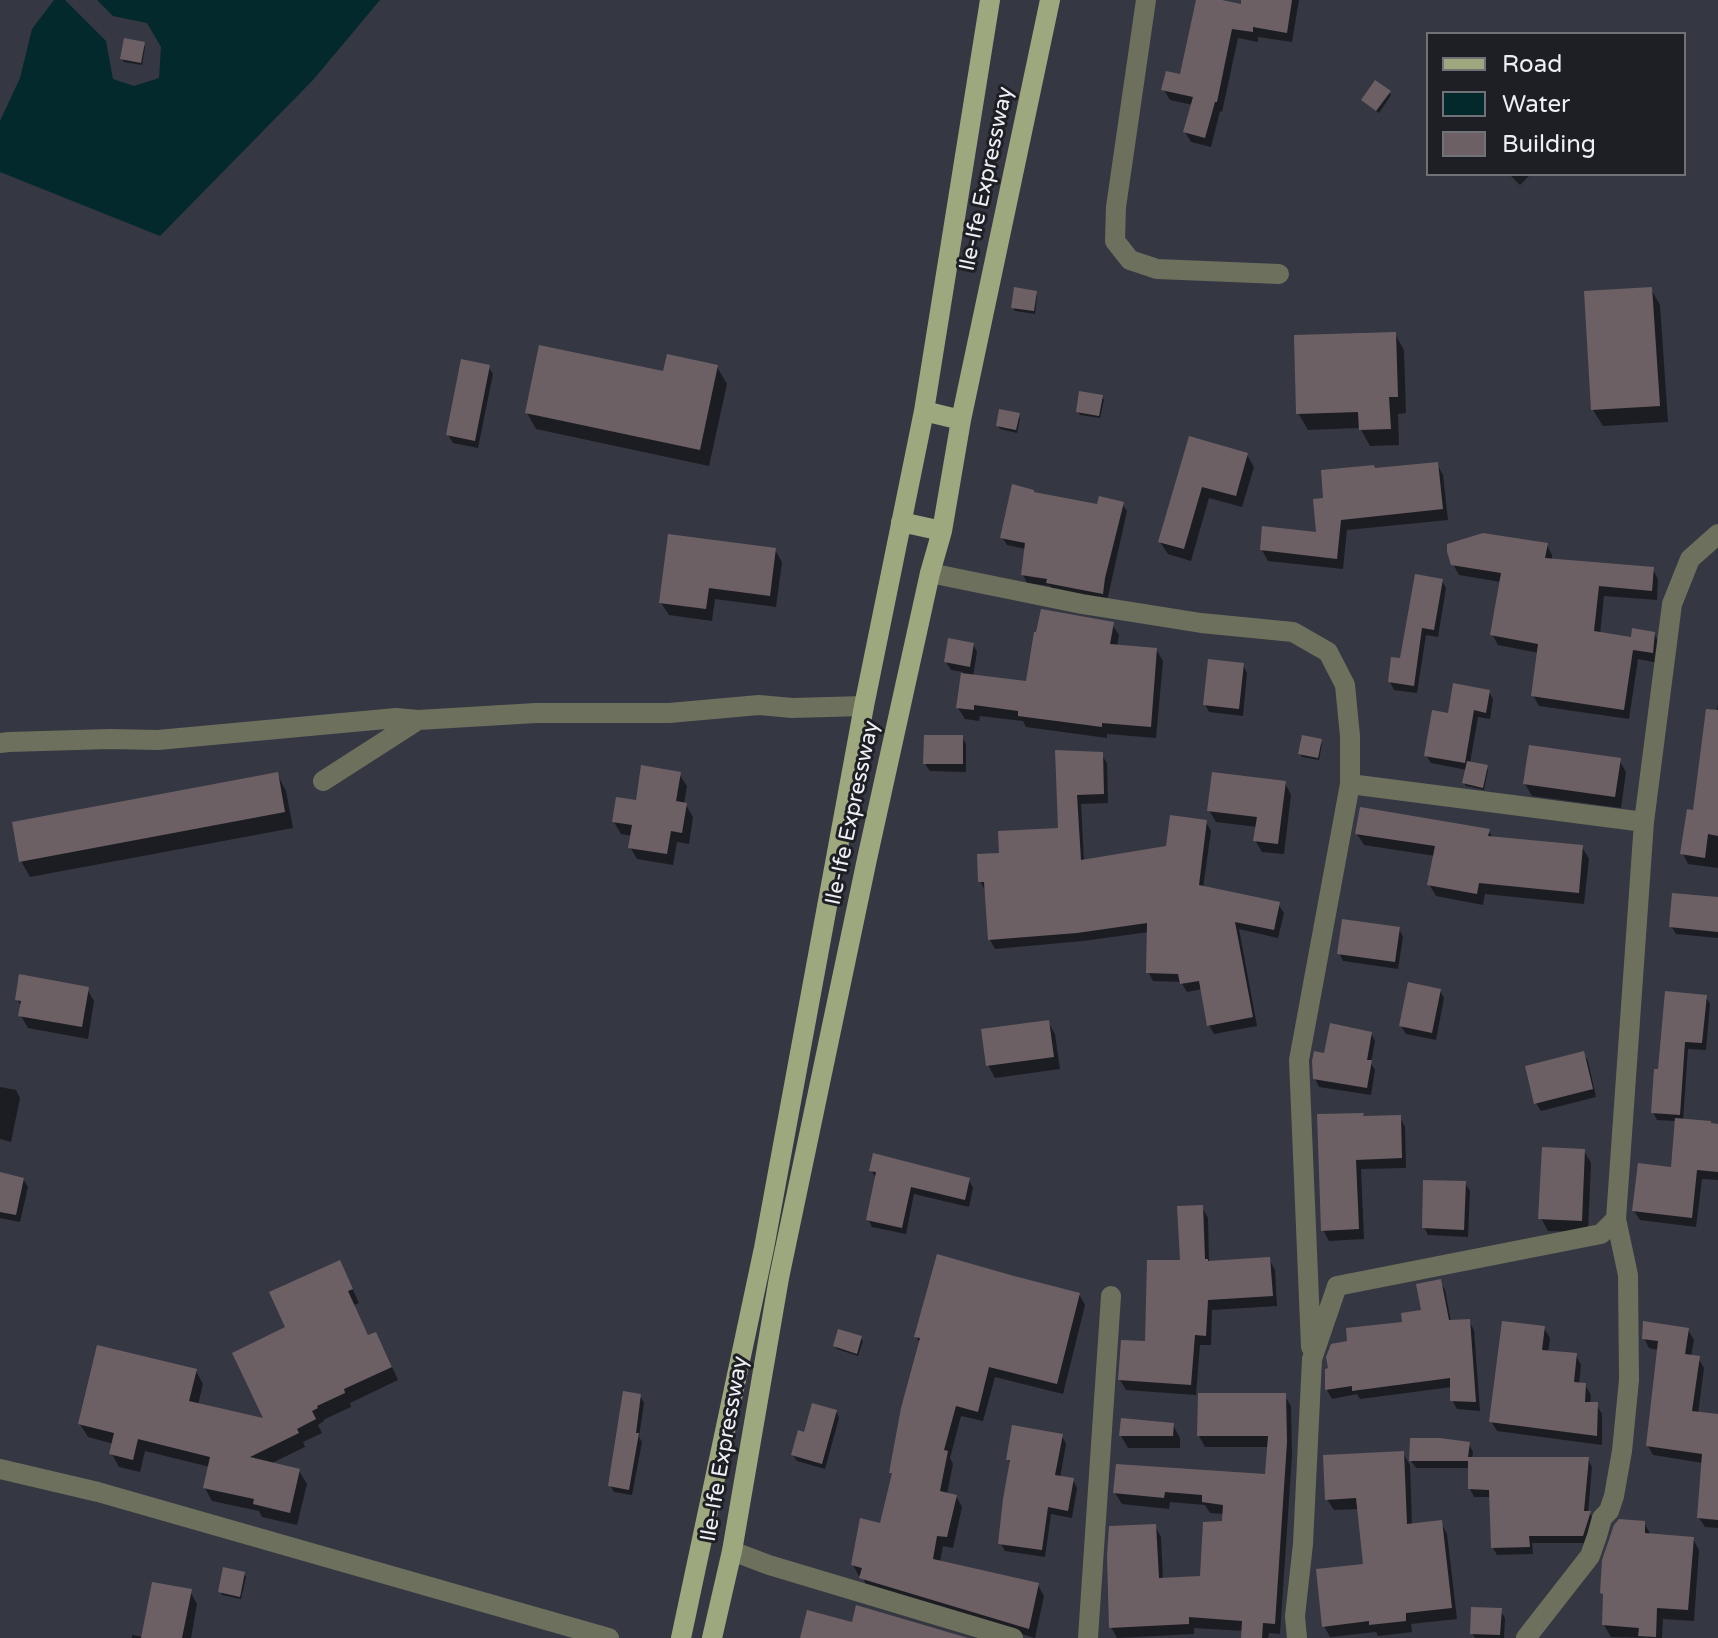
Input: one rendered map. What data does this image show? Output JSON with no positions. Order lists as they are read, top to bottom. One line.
{"streets":{"main road":["Ile-Ife Expressway"]},"legend":["Road","Water","Building"]}
